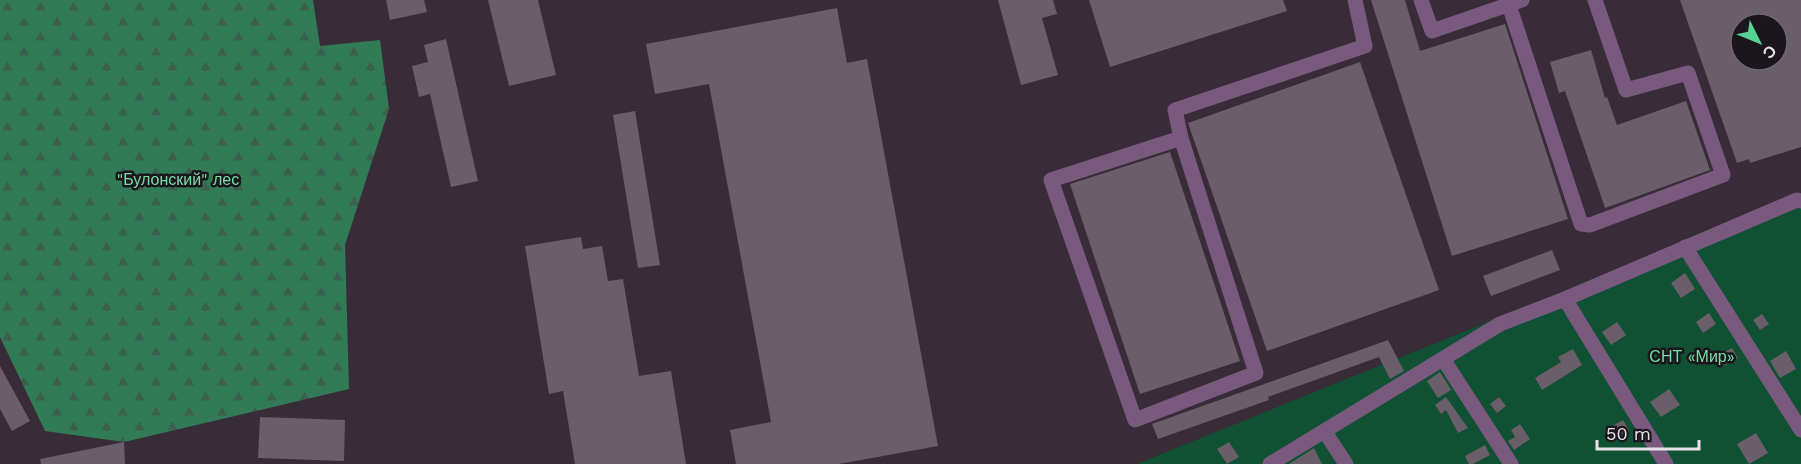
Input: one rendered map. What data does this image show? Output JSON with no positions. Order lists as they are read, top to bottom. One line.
{"parks":["\"Булонский\" лес","СНТ «Мир»"],"scale_bar":"50 m","north":"bottom right"}
